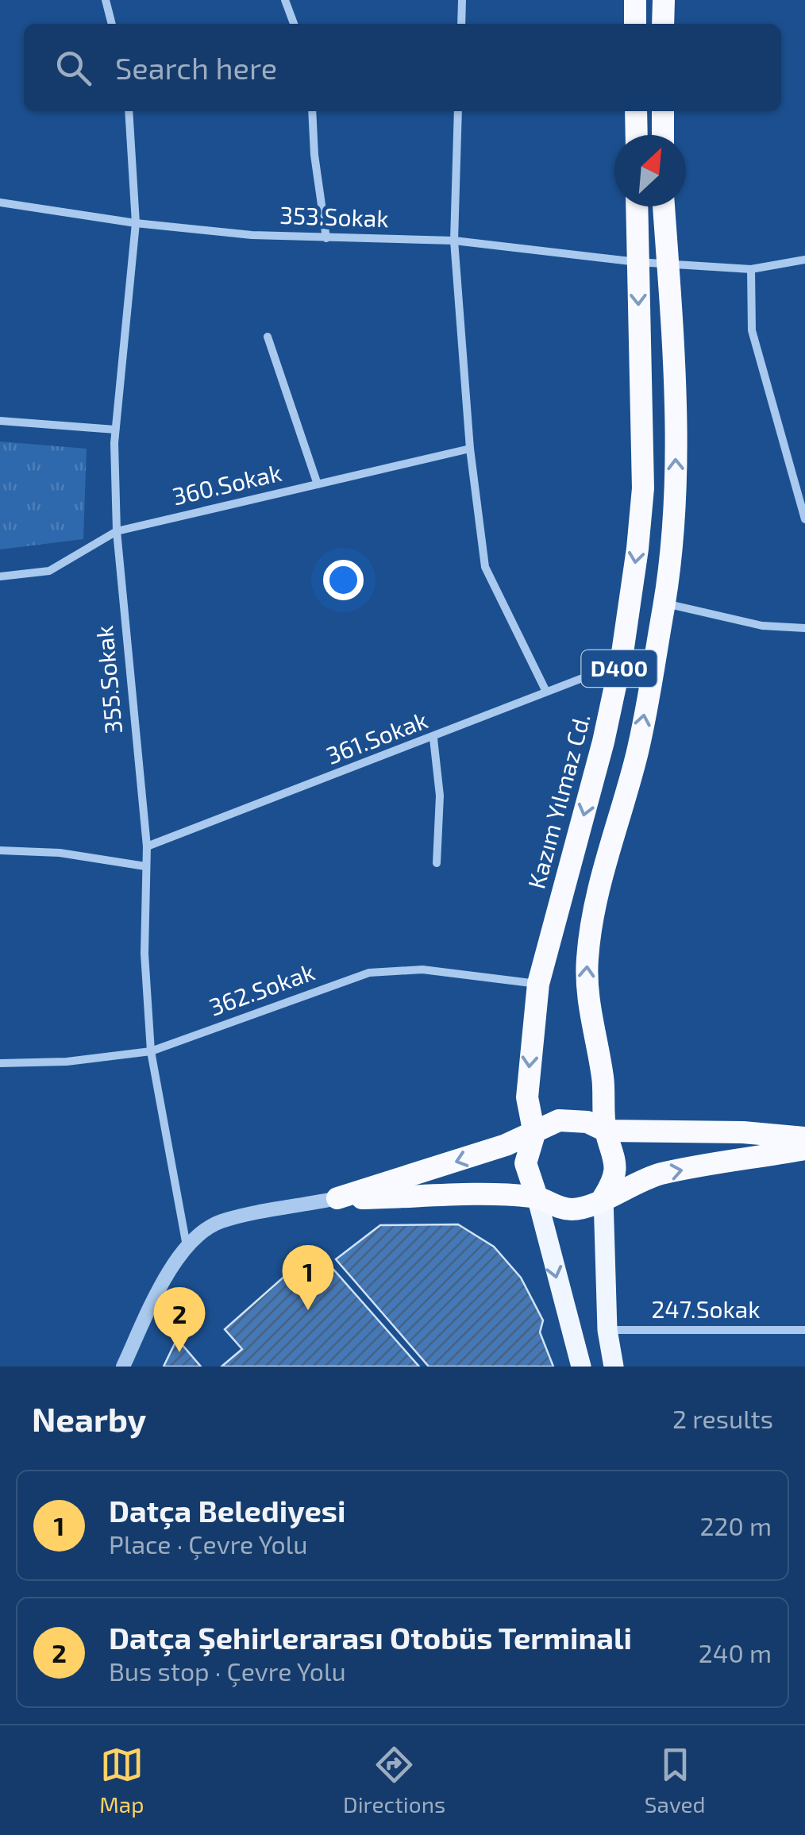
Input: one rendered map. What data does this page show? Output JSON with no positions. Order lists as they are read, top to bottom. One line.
{"streets":{"highway":["D400","Kazım Yılmaz Cd."],"street":["353.Sokak","360.Sokak","355.Sokak","361.Sokak","362.Sokak","247.Sokak"]},"crossings":[["353.Sokak","D400"],["353.Sokak","355.Sokak"],["353.Sokak","Kazım Yılmaz Cd."],["360.Sokak","355.Sokak"],["D400","Kazım Yılmaz Cd."],["355.Sokak","361.Sokak"],["355.Sokak","362.Sokak"],["361.Sokak","Kazım Yılmaz Cd."],["Kazım Yılmaz Cd.","362.Sokak"]],"north":"top right","page":{"search":"Search here","pins":["1","2"],"heading":["Nearby","2 results"],"list":[{"mark":"1","name":"Datça Belediyesi","note":"Place · Çevre Yolu","value":"220 m"},{"mark":"2","name":"Datça Şehirlerarası Otobüs Terminali","note":"Bus stop · Çevre Yolu","value":"240 m"}],"nav":["Map","Directions","Saved"]}}
